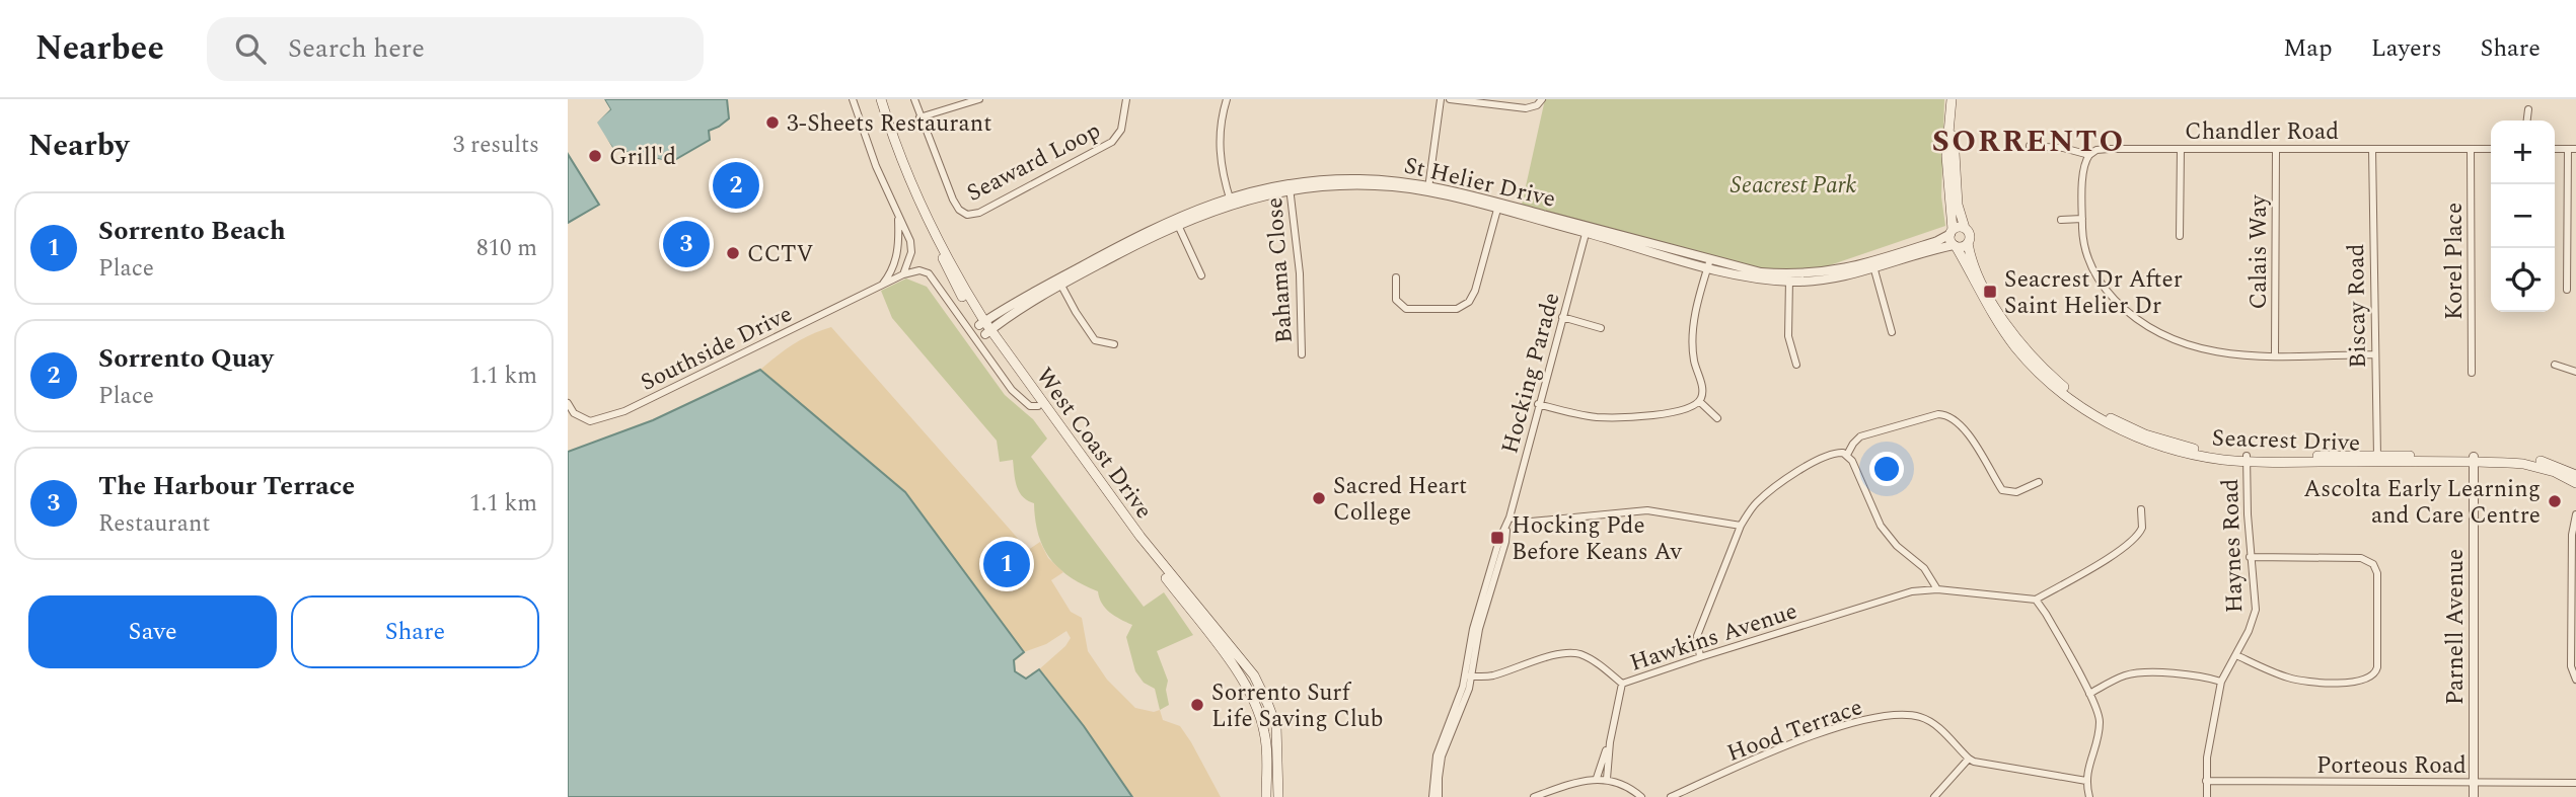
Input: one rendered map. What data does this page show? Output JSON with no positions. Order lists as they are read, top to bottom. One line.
{"streets":{"main road":["Seacrest Drive","West Coast Drive"],"street":["Chandler Road","Seaward Loop","St Helier Drive","Calais Way","Korel Place","Bahama Close","Biscay Road","Southside Drive","Hocking Parade","Haynes Road","Parnell Avenue","Hawkins Avenue","Hood Terrace","Porteous Road"]},"crossings":[["Chandler Road","Calais Way"],["Chandler Road","Korel Place"],["Chandler Road","Biscay Road"],["St Helier Drive","Bahama Close"],["St Helier Drive","Hocking Parade"],["St Helier Drive","Seacrest Drive"],["St Helier Drive","West Coast Drive"],["Biscay Road","Seacrest Drive"],["Hocking Parade","Hawkins Avenue"],["Seacrest Drive","Haynes Road"],["Seacrest Drive","Parnell Avenue"],["Haynes Road","Porteous Road"],["Parnell Avenue","Porteous Road"]],"districts":["SORRENTO"],"parks":["Seacrest Park"],"places":{"other":["3-Sheets Restaurant","Grill'd","CCTV","Sacred Heart College","Ascolta Early Learning and Care Centre","Sorrento Surf Life Saving Club"],"transit":["Seacrest Dr After Saint Helier Dr","Hocking Pde Before Keans Av"]},"page":{"header":"Nearbee","search":"Search here","nav":["Map","Layers","Share"],"heading":["Nearby","3 results"],"map_buttons":["+","−"],"pins":["2","3","1"],"list":[{"mark":"1","name":"Sorrento Beach","note":"Place","value":"810 m"},{"mark":"2","name":"Sorrento Quay","note":"Place","value":"1.1 km"},{"mark":"3","name":"The Harbour Terrace","note":"Restaurant","value":"1.1 km"}],"buttons":["Save","Share"]}}
